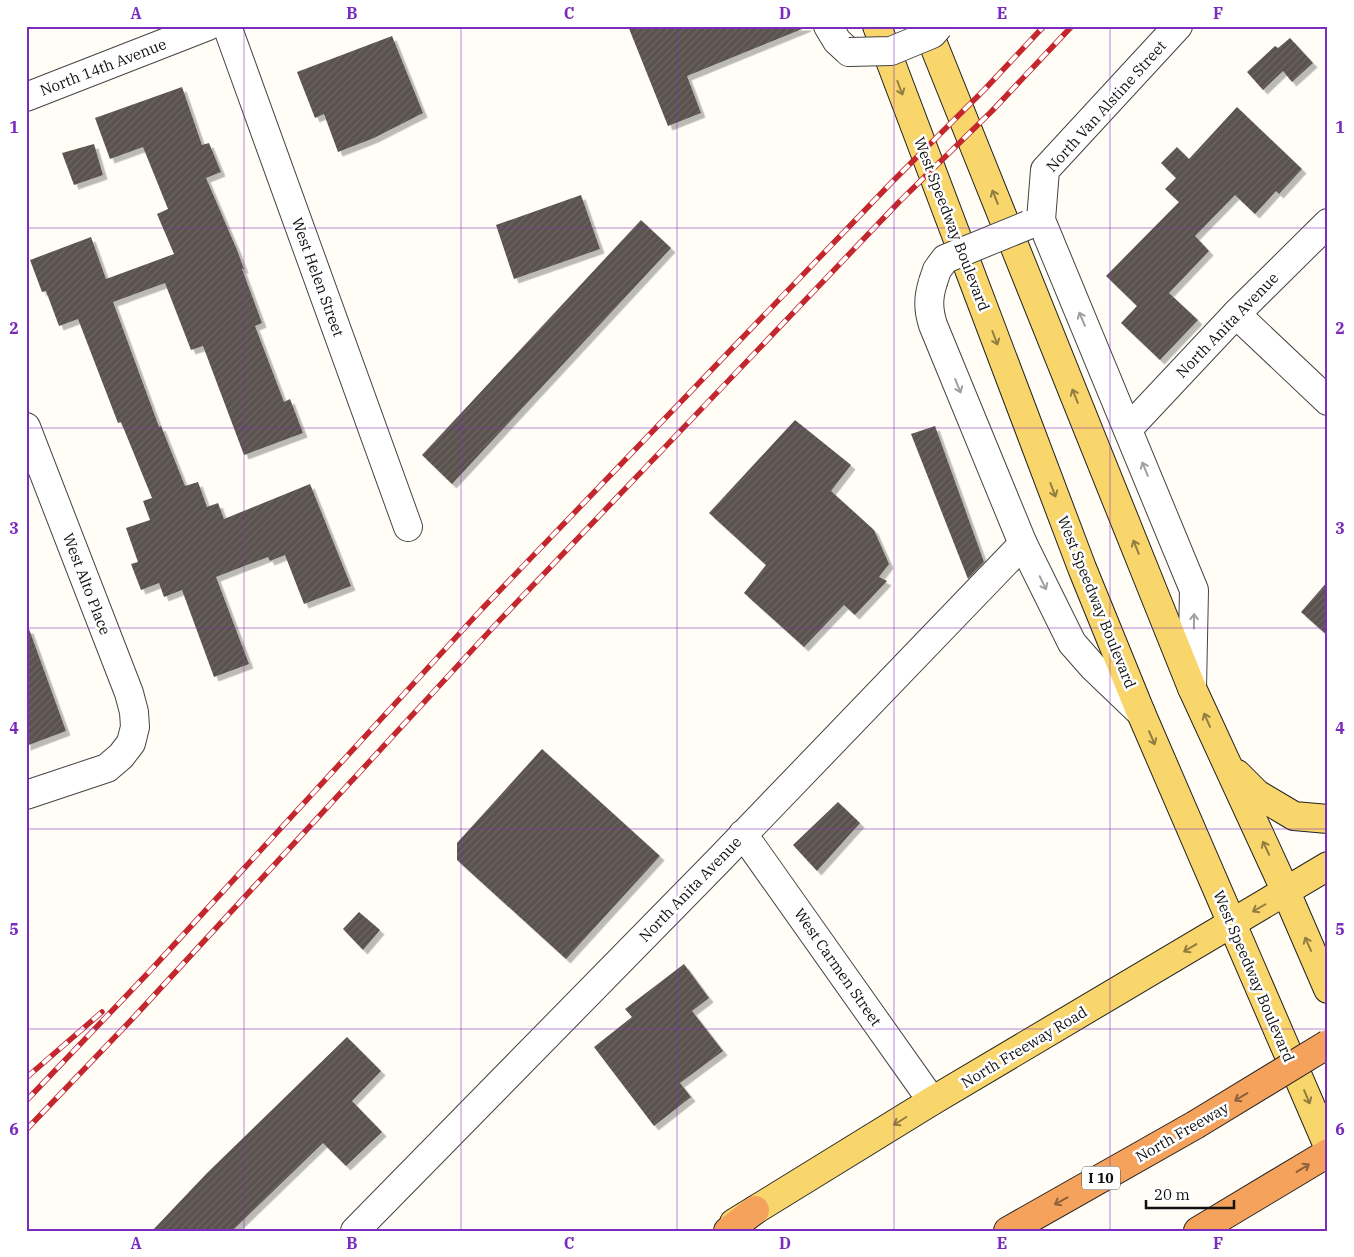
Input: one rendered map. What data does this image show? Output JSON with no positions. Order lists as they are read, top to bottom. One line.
{"streets":{"highway":["North Freeway","I 10"],"main road":["West Speedway Boulevard","North Freeway Road"],"street":["North 14th Avenue","North Van Alstine Street","West Helen Street","North Anita Avenue","West Alto Place","West Carmen Street"]},"crossings":[["West Speedway Boulevard","North Freeway Road"],["North Anita Avenue","West Carmen Street"],["West Carmen Street","North Freeway Road"]],"one_way":["North Freeway Road"],"scale_bar":"20 m","grid":{"columns":["A","B","C","D","E","F"],"rows":["1","2","3","4","5","6"]}}
